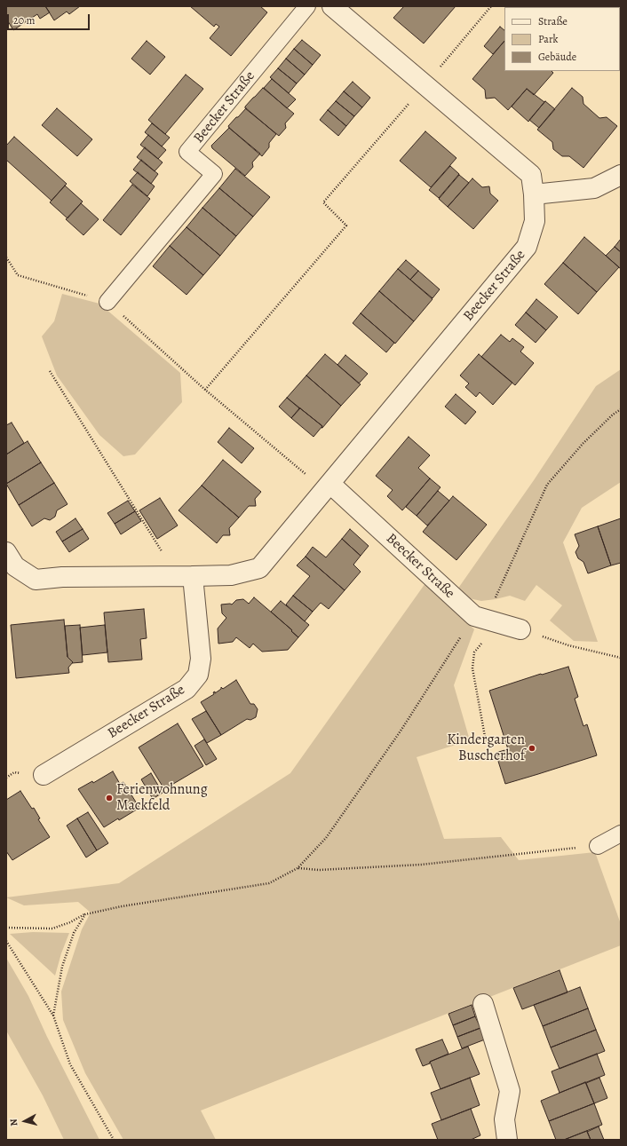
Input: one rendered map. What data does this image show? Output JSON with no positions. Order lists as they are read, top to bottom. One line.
{"streets":{"street":["Beecker Straße"]},"places":["Kindergarten Buscherhof","Ferienwohnung Mackfeld"],"legend":["Straße","Park","Gebäude"],"scale_bar":"20 m","north":"left"}
